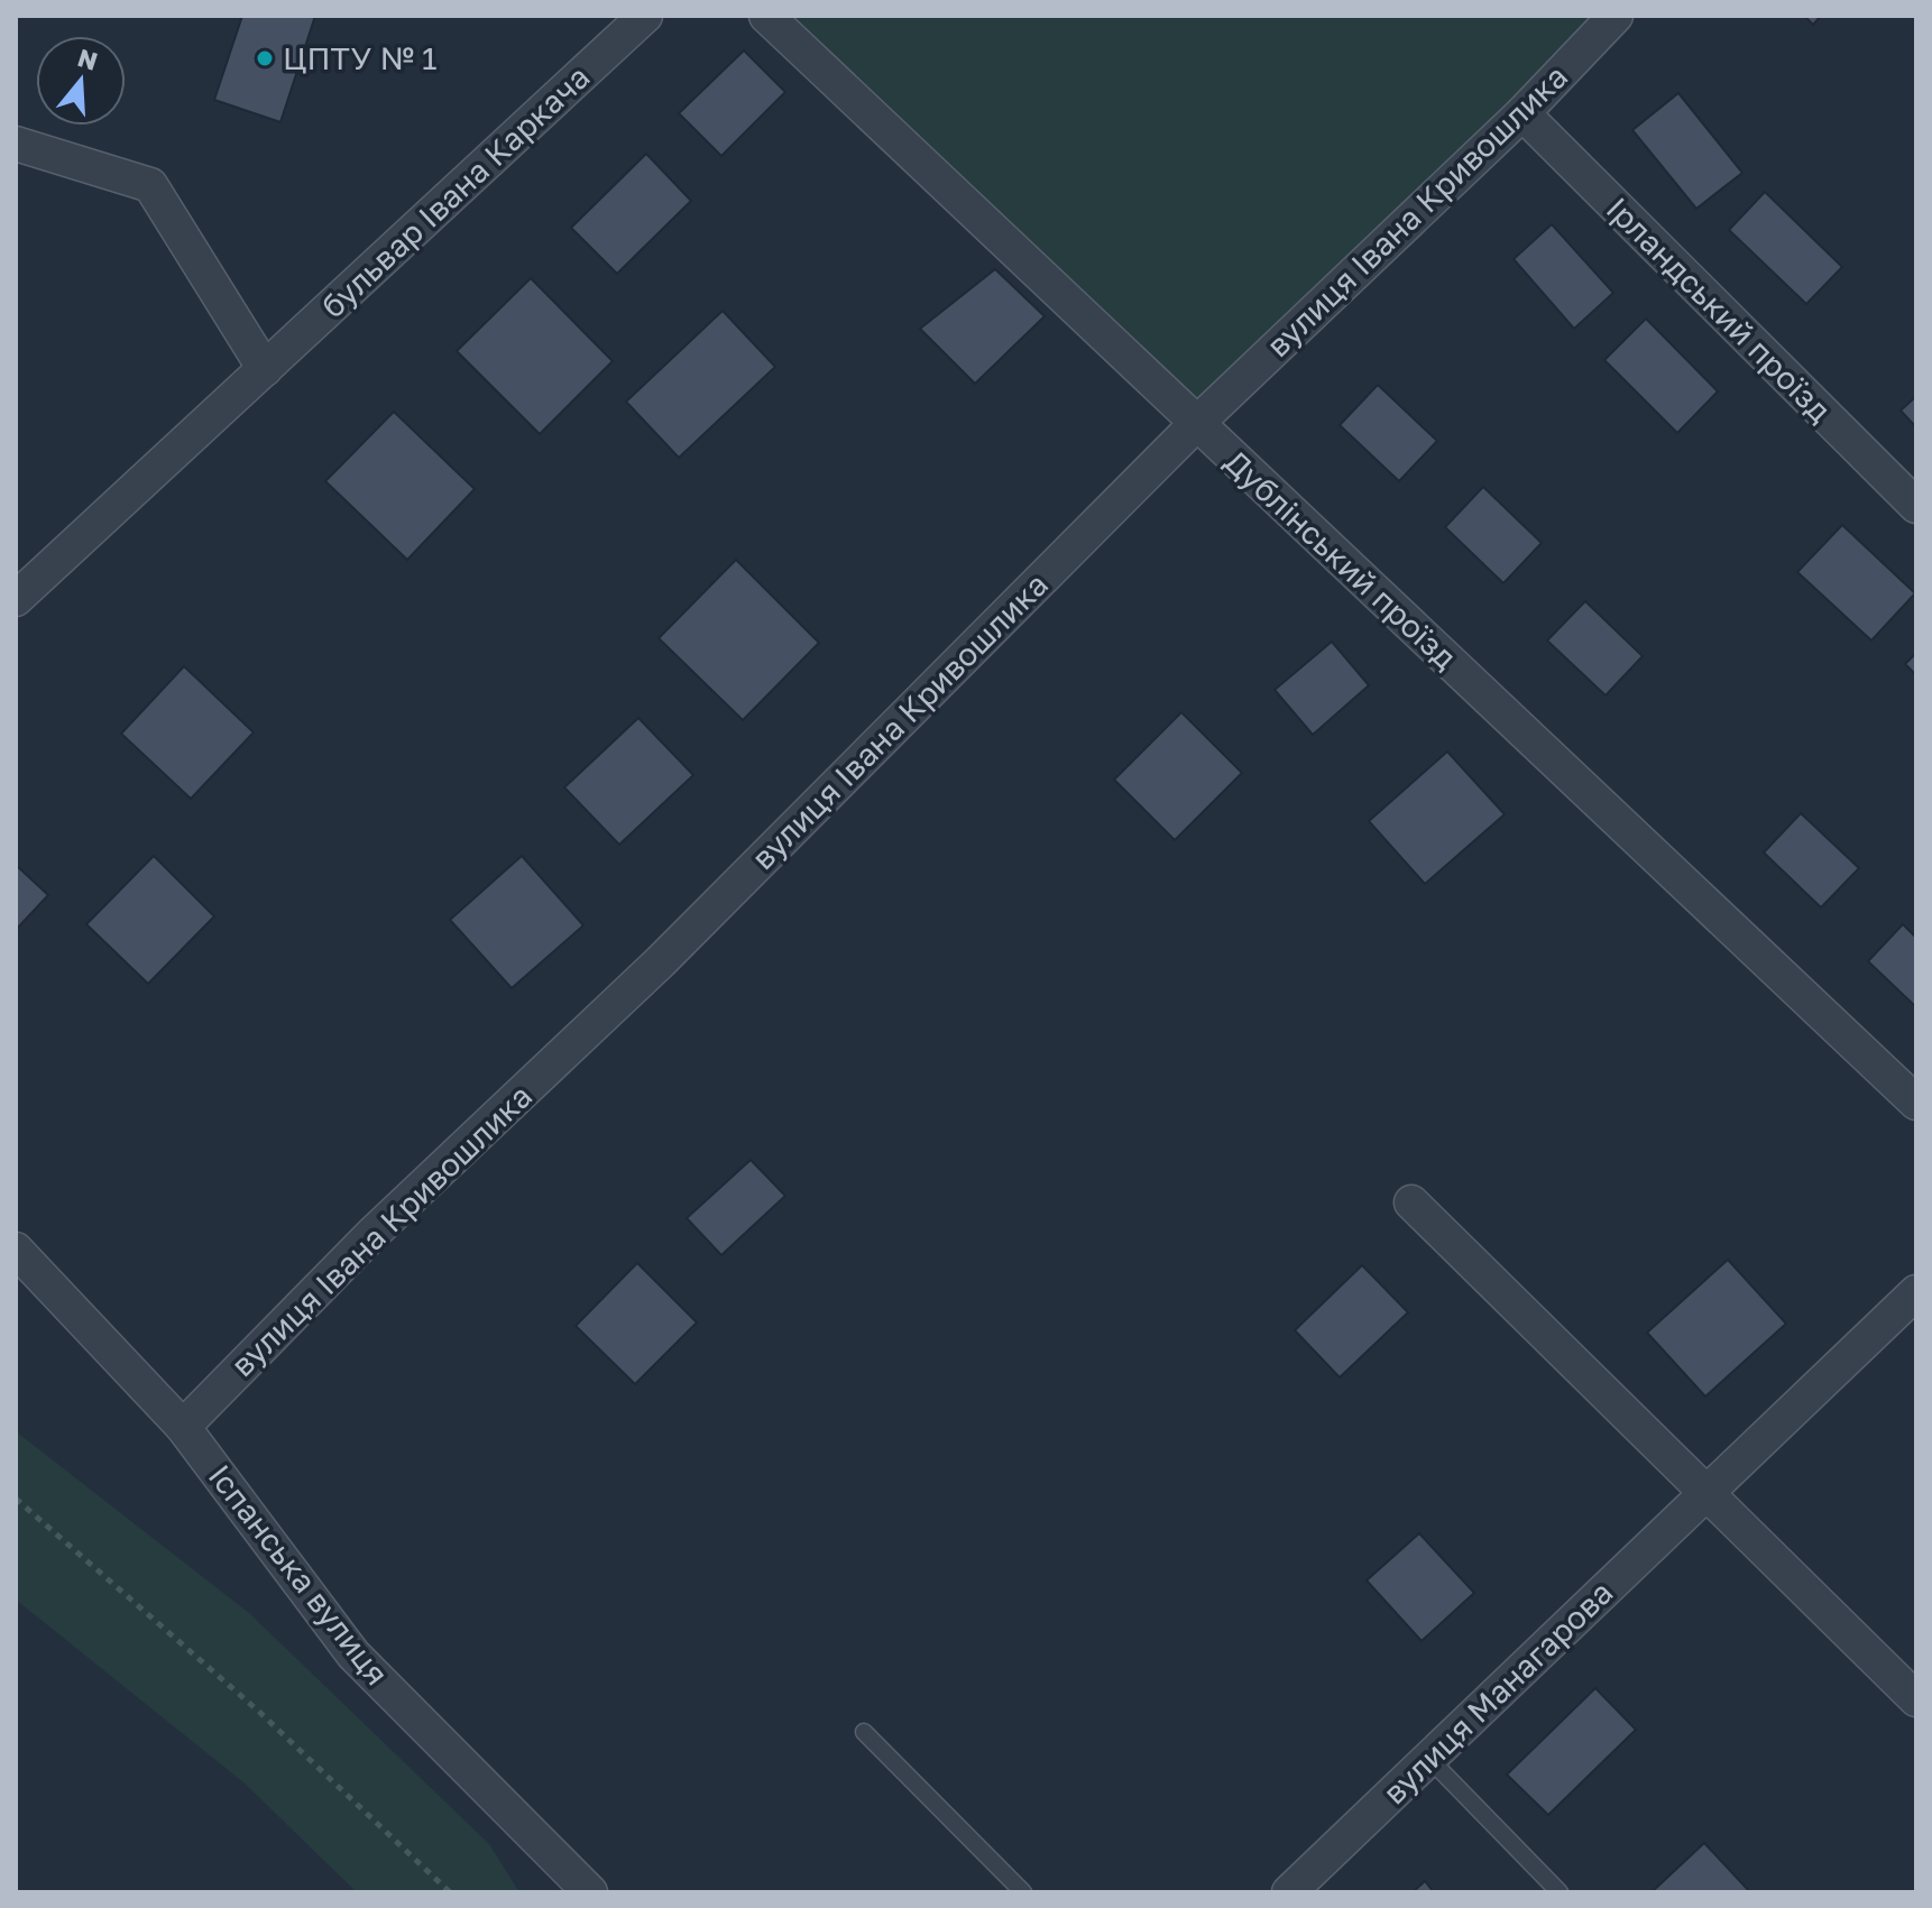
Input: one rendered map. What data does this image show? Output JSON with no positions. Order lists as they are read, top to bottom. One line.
{"streets":{"street":["бульвар Івана Каркача","вулиця Івана Кривошлика","Ірландський проїзд","Дублінський проїзд","Іспанська вулиця","вулиця Манагарова"]},"crossings":[["вулиця Івана Кривошлика","Ірландський проїзд"],["вулиця Івана Кривошлика","Дублінський проїзд"],["вулиця Івана Кривошлика","Іспанська вулиця"]],"places":["ЦПТУ № 1"],"north":"top"}
